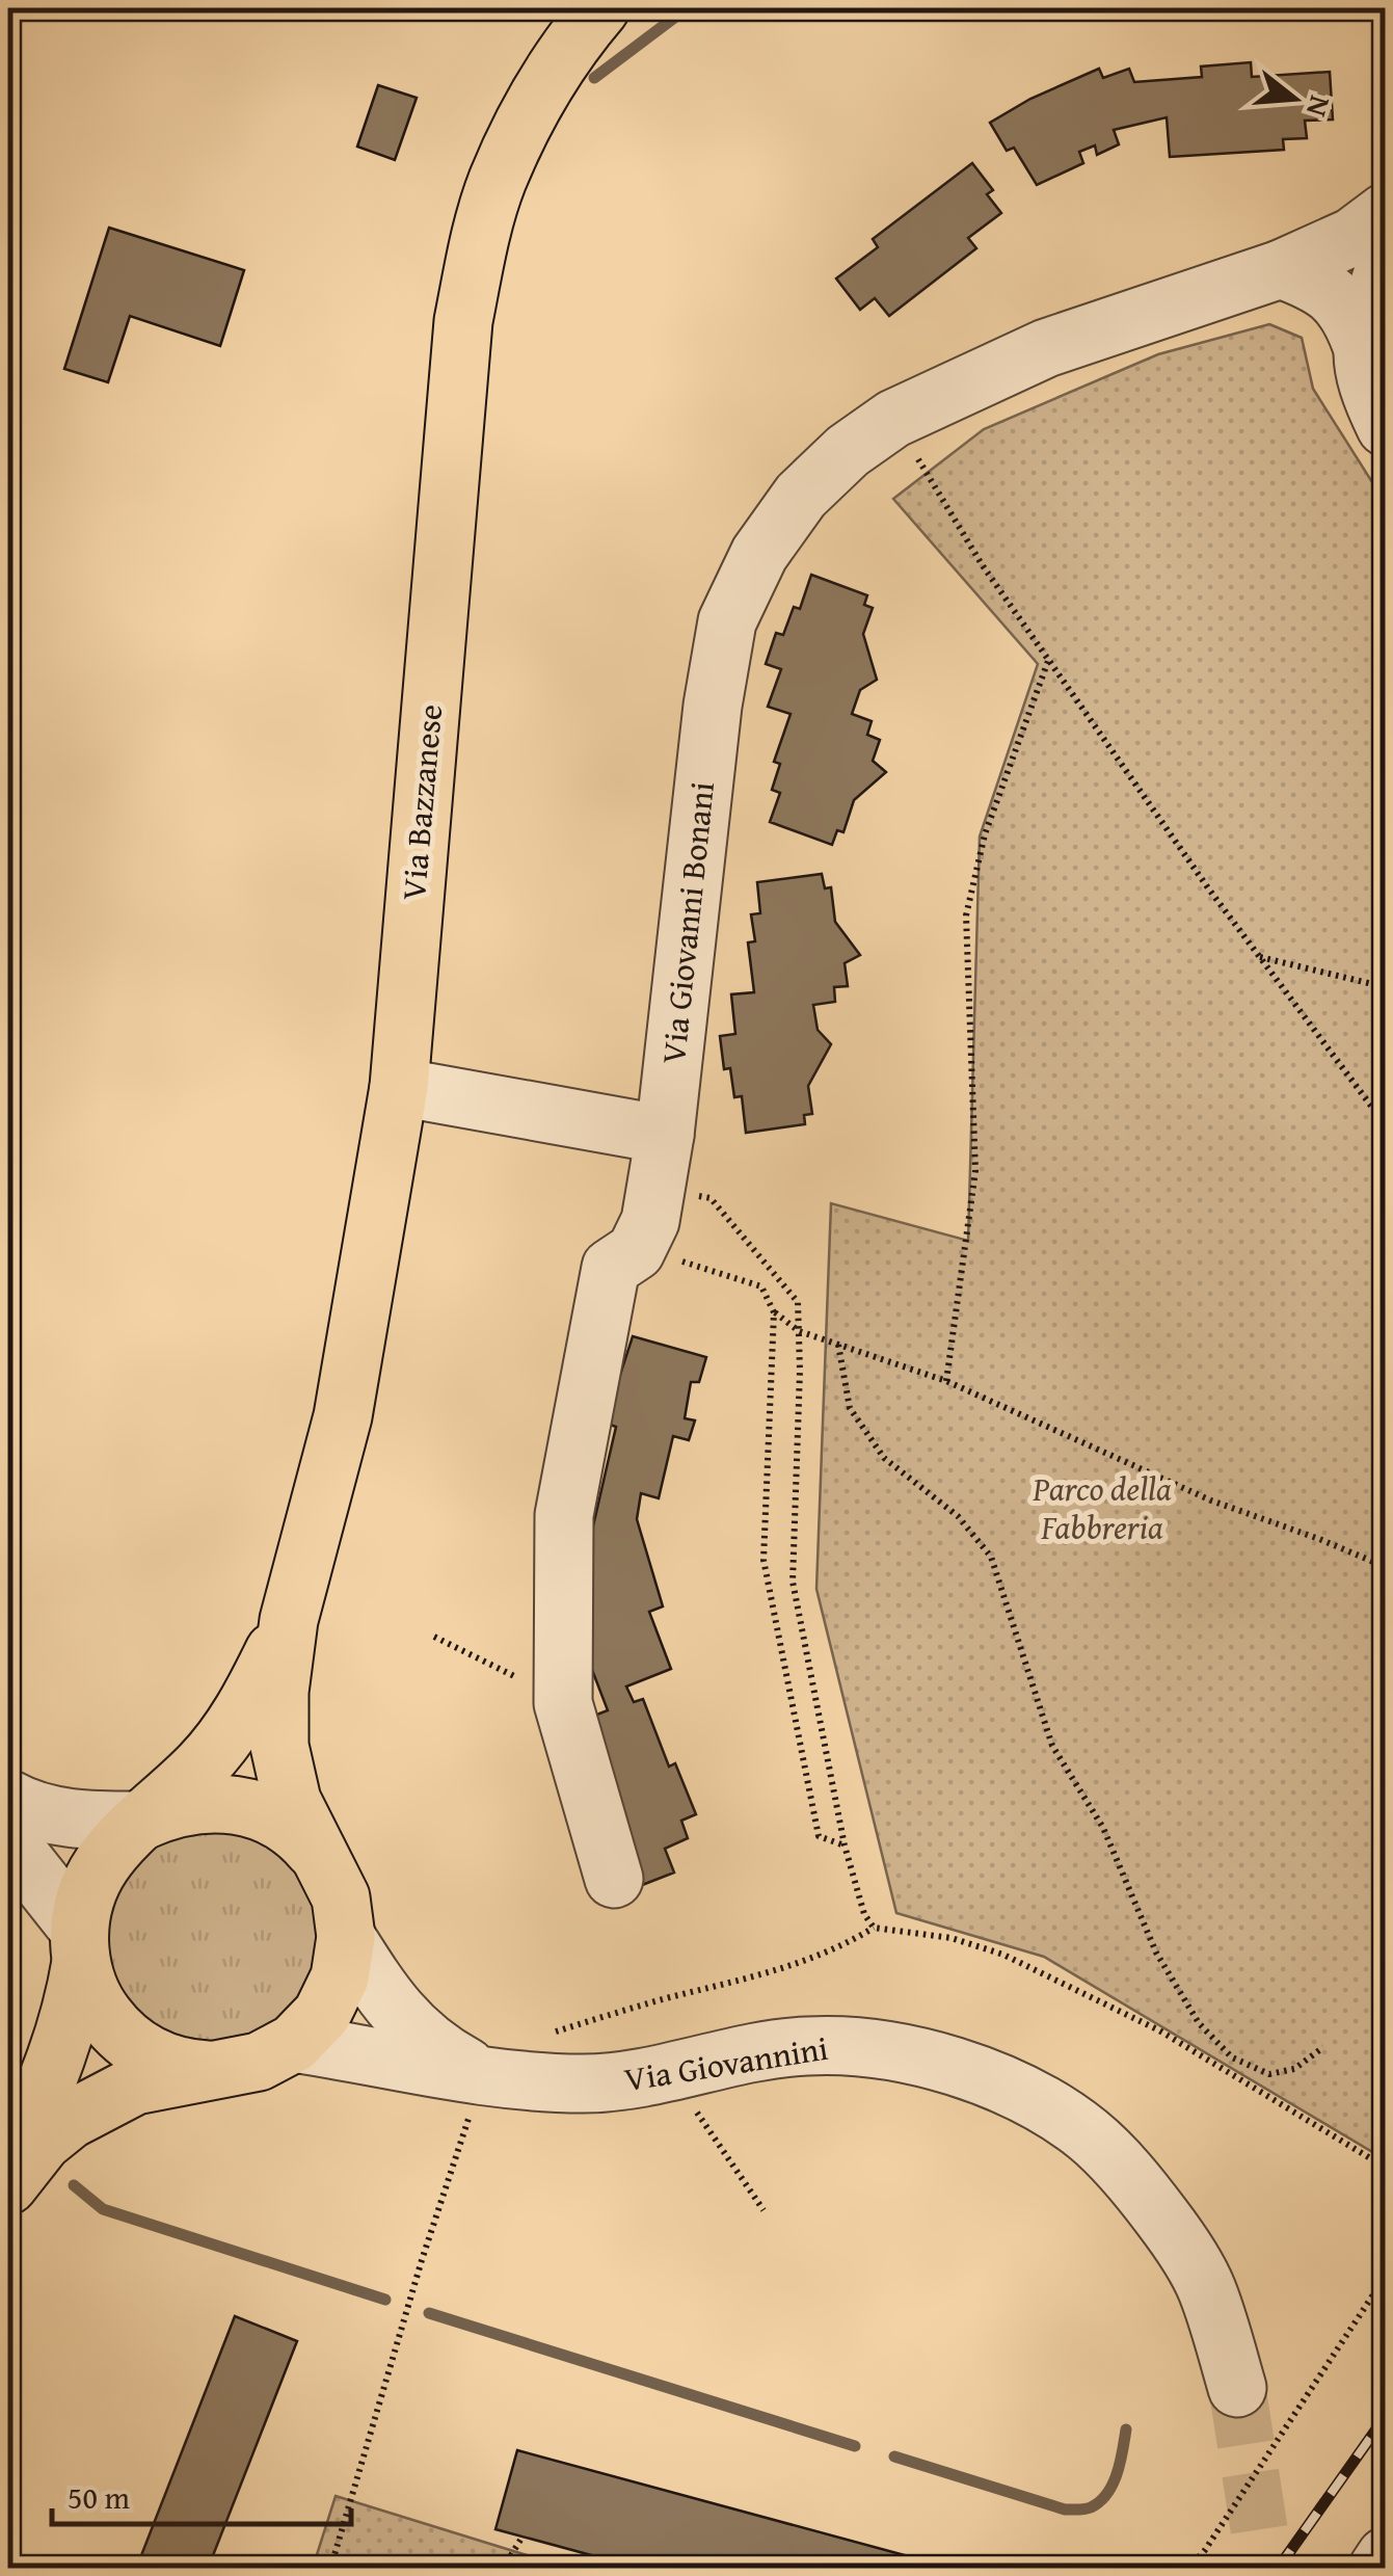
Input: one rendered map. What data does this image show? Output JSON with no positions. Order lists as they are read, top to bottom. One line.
{"streets":{"main road":["Via Bazzanese"],"street":["Via Giovanni Bonani","Via Giovannini"]},"crossings":[["Via Bazzanese","Via Giovannini"]],"parks":["Parco della Fabbreria"],"scale_bar":"50 m","north":"right"}
